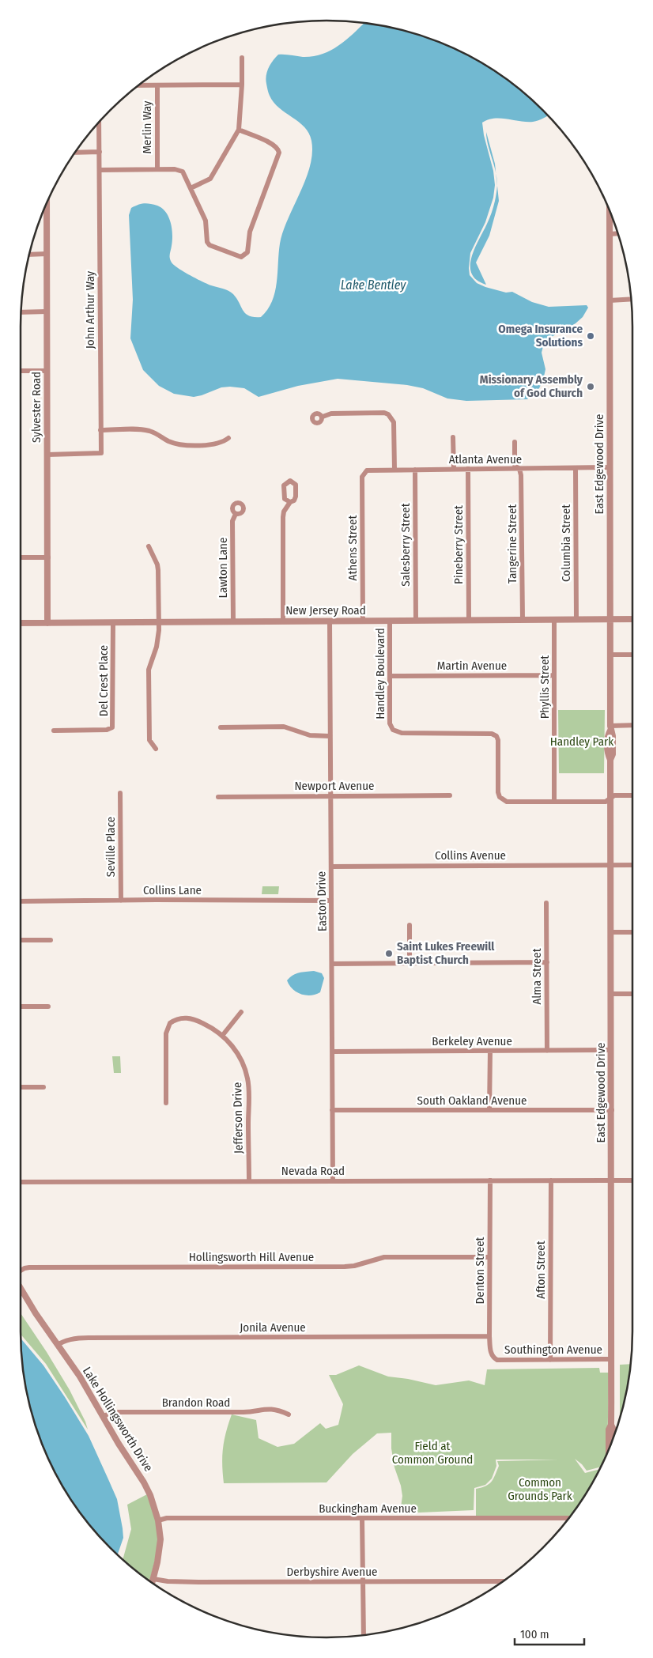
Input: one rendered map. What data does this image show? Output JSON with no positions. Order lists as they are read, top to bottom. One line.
{"streets":{"street":["Merlin Way","John Arthur Way","Sylvester Road","Atlanta Avenue","East Edgewood Drive","Columbia Street","Tangerine Street","Salesberry Street","Pineberry Street","Athens Street","Lawton Lane","New Jersey Road","Martin Avenue","Handley Boulevard","Del Crest Place","Phyllis Street","Newport Avenue","Seville Place","Collins Avenue","Collins Lane","Easton Drive","Alma Street","Berkeley Avenue","South Oakland Avenue","Jefferson Drive","Nevada Road","Hollingsworth Hill Avenue","Afton Street","Denton Street","Jonila Avenue","Southington Avenue","Brandon Road","Lake Hollingsworth Drive","Buckingham Avenue","Derbyshire Avenue"]},"crossings":[["John Arthur Way","Sylvester Road"],["Sylvester Road","New Jersey Road"],["Atlanta Avenue","East Edgewood Drive"],["Atlanta Avenue","Columbia Street"],["Atlanta Avenue","Tangerine Street"],["Atlanta Avenue","Salesberry Street"],["Atlanta Avenue","Pineberry Street"],["Atlanta Avenue","Athens Street"],["East Edgewood Drive","New Jersey Road"],["East Edgewood Drive","Handley Boulevard"],["East Edgewood Drive","Collins Avenue"],["East Edgewood Drive","Berkeley Avenue"],["East Edgewood Drive","South Oakland Avenue"],["East Edgewood Drive","Nevada Road"],["East Edgewood Drive","Southington Avenue"],["Columbia Street","New Jersey Road"],["Tangerine Street","New Jersey Road"],["Salesberry Street","New Jersey Road"],["Pineberry Street","New Jersey Road"],["Athens Street","New Jersey Road"],["Lawton Lane","New Jersey Road"],["New Jersey Road","Handley Boulevard"],["New Jersey Road","Del Crest Place"],["New Jersey Road","Phyllis Street"],["New Jersey Road","Easton Drive"],["Martin Avenue","Handley Boulevard"],["Martin Avenue","Phyllis Street"],["Handley Boulevard","Phyllis Street"],["Newport Avenue","Easton Drive"],["Seville Place","Collins Lane"],["Collins Avenue","Easton Drive"],["Collins Lane","Easton Drive"],["Easton Drive","Berkeley Avenue"],["Easton Drive","South Oakland Avenue"],["Easton Drive","Nevada Road"],["Alma Street","Berkeley Avenue"],["Jefferson Drive","Nevada Road"],["Nevada Road","Afton Street"],["Nevada Road","Denton Street"],["Hollingsworth Hill Avenue","Denton Street"],["Afton Street","Southington Avenue"],["Denton Street","Jonila Avenue"],["Denton Street","Southington Avenue"],["Jonila Avenue","Lake Hollingsworth Drive"],["Brandon Road","Lake Hollingsworth Drive"],["Lake Hollingsworth Drive","Buckingham Avenue"],["Lake Hollingsworth Drive","Derbyshire Avenue"]],"water":["Lake Bentley"],"parks":["Handley Park","Field at Common Ground","Common Grounds Park"],"places":["Omega Insurance Solutions","Missionary Assembly of God Church","Saint Lukes Freewill Baptist Church"],"scale_bar":"100 m"}
